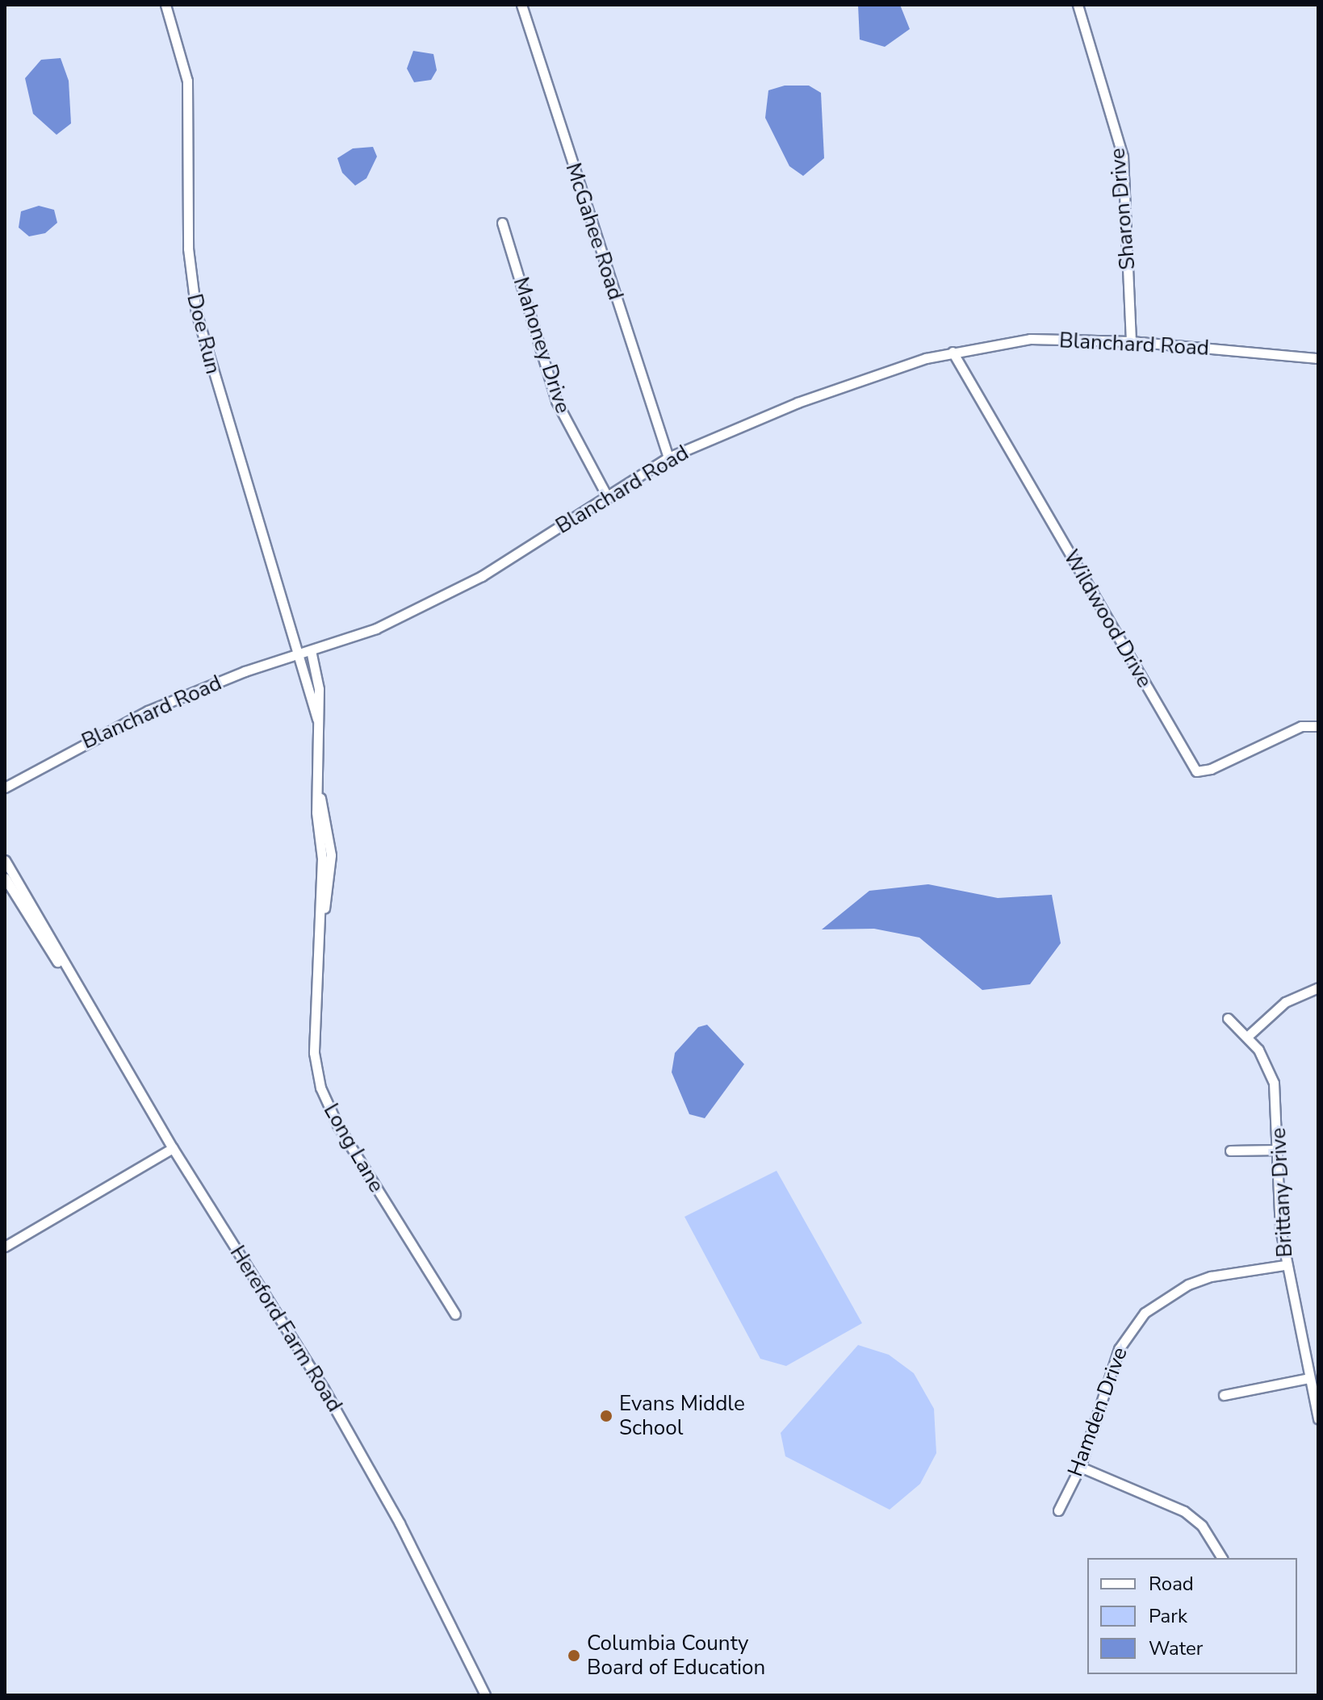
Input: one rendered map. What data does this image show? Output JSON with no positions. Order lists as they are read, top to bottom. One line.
{"streets":{"street":["Sharon Drive","McGahee Road","Doe Run","Blanchard Road","Mahoney Drive","Wildwood Drive","Long Lane","Brittany Drive","Hereford Farm Road","Hamden Drive"]},"crossings":[["Sharon Drive","Blanchard Road"],["McGahee Road","Blanchard Road"],["Doe Run","Blanchard Road"],["Doe Run","Long Lane"],["Blanchard Road","Mahoney Drive"],["Blanchard Road","Wildwood Drive"],["Blanchard Road","Long Lane"],["Brittany Drive","Hamden Drive"]],"places":["Evans Middle School","Columbia County Board of Education"],"legend":["Road","Park","Water"]}
